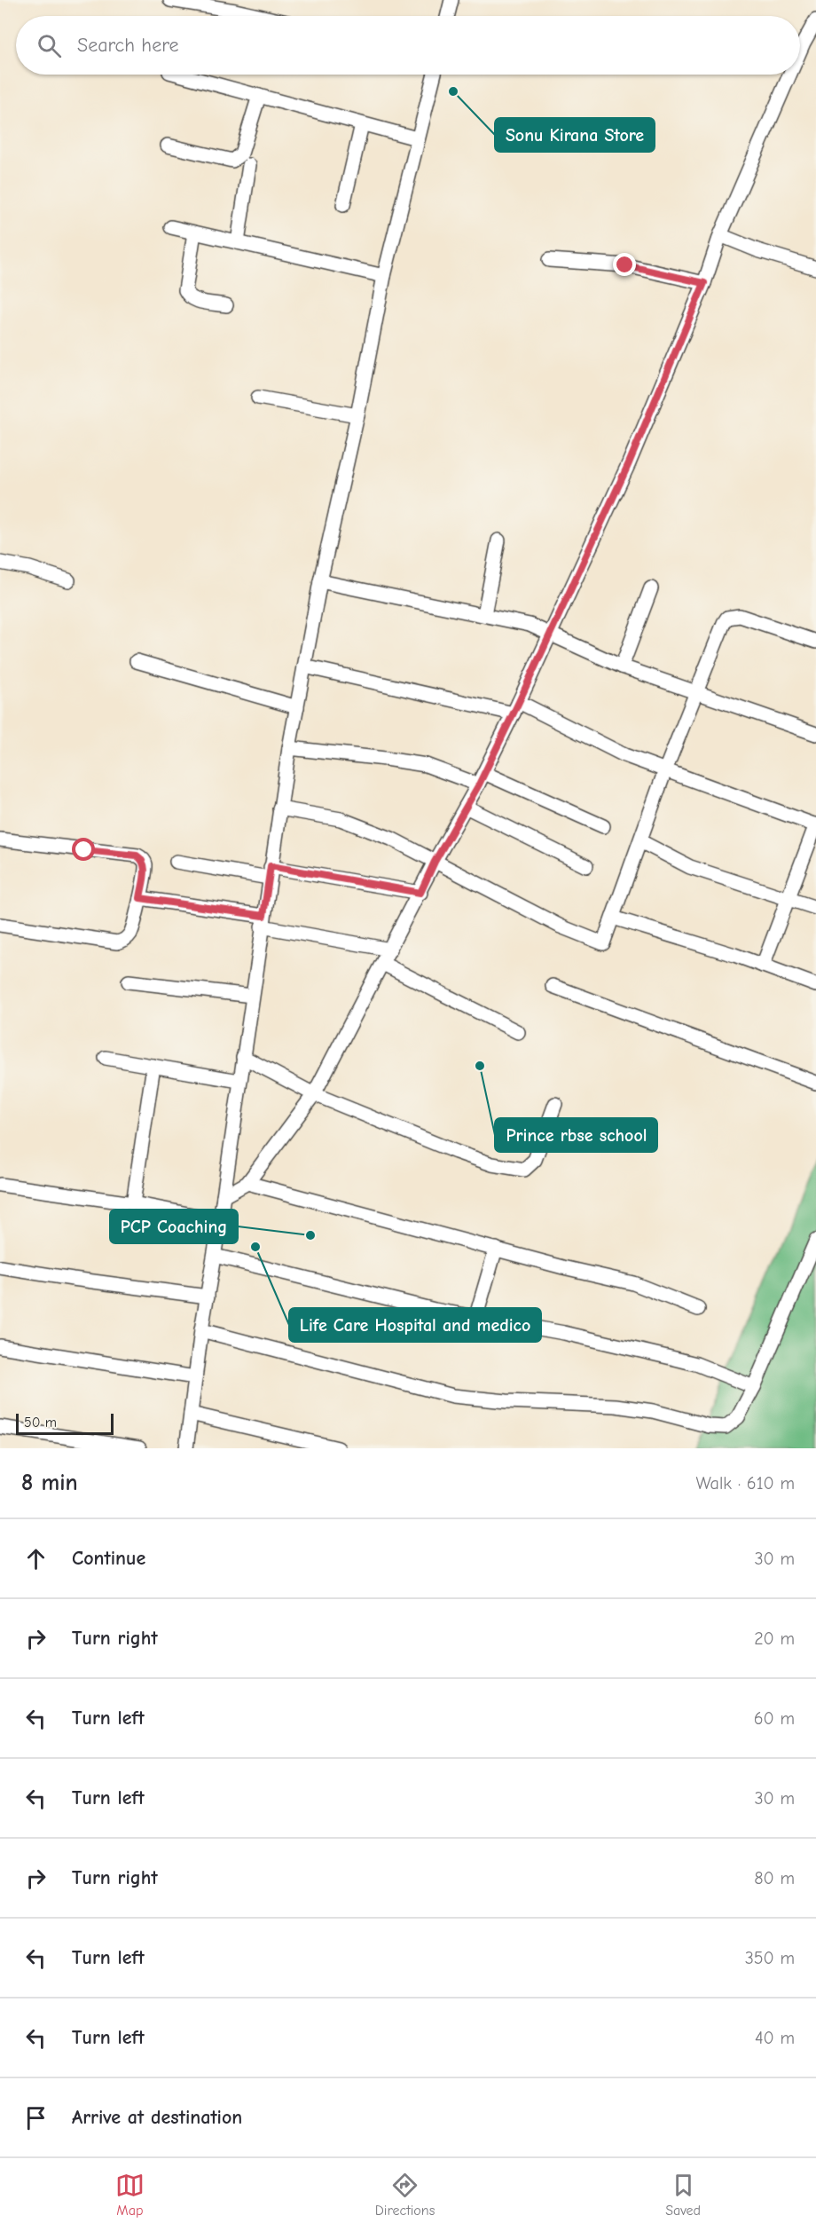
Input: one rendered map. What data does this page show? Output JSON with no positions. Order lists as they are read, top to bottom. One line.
{"places":["Sonu Kirana Store","Prince rbse school","PCP Coaching","Life Care Hospital and medico"],"scale_bar":"50 m","page":{"search":"Search here","scale":"50 m","heading":["8 min","Walk · 610 m"],"list":[["Continue","30 m"],["Turn right","20 m"],["Turn left","60 m"],["Turn left","30 m"],["Turn right","80 m"],["Turn left","350 m"],["Turn left","40 m"],"Arrive at destination"],"nav":["Map","Directions","Saved"]}}
